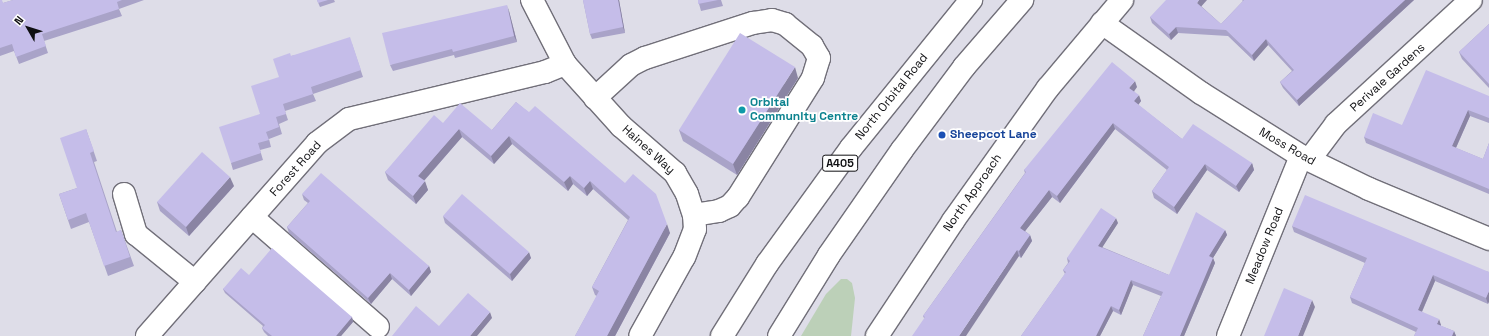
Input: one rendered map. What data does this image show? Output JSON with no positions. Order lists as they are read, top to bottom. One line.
{"streets":{"main road":["Perivale Gardens","North Orbital Road","Moss Road","Haines Way","A405","Forest Road","North Approach","Meadow Road"]},"crossings":[["Perivale Gardens","Moss Road"],["Perivale Gardens","Meadow Road"],["Moss Road","North Approach"],["Moss Road","Meadow Road"],["Haines Way","Forest Road"]],"places":["Orbital Community Centre","Sheepcot Lane"],"north":"top left"}
